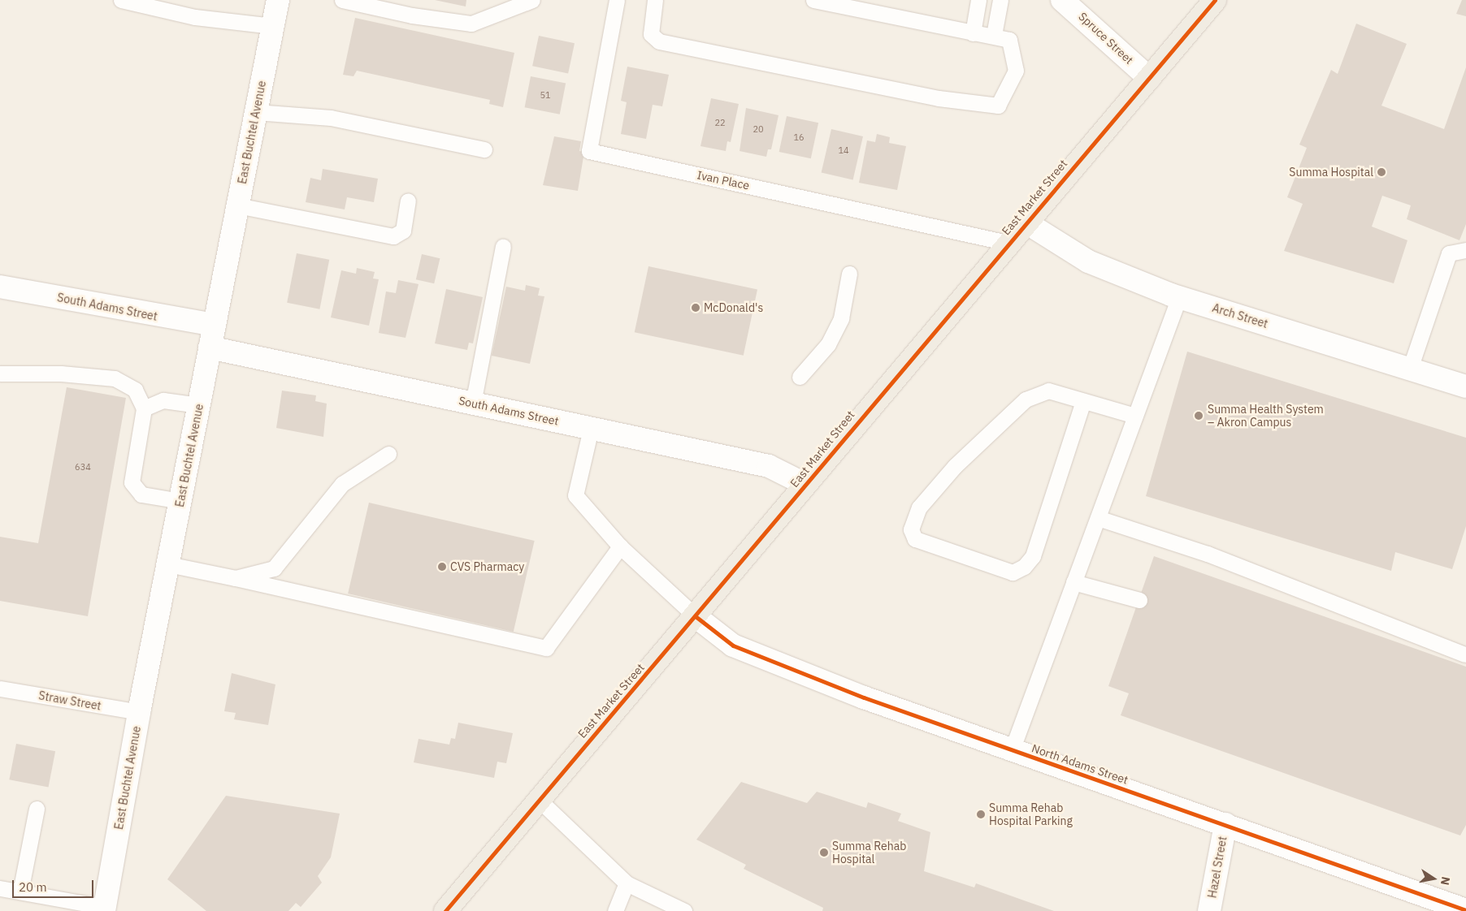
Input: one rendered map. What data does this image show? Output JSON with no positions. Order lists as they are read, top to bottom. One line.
{"streets":{"main road":["East Market Street"],"street":["Spruce Street","East Buchtel Avenue","South Adams Street","Arch Street","North Adams Street","Hazel Street"],"lane":["Ivan Place","Straw Street"]},"crossings":[["Spruce Street","East Market Street"],["East Buchtel Avenue","South Adams Street"],["East Buchtel Avenue","Straw Street"],["Ivan Place","East Market Street"],["East Market Street","South Adams Street"],["East Market Street","Arch Street"],["East Market Street","North Adams Street"],["North Adams Street","Hazel Street"]],"places":["Summa Hospital","McDonald's","Summa Health System – Akron Campus","CVS Pharmacy","Summa Rehab Hospital Parking","Summa Rehab Hospital"],"house_numbers":["51","22","20","16","14","634"],"scale_bar":"20 m","north":"right"}
